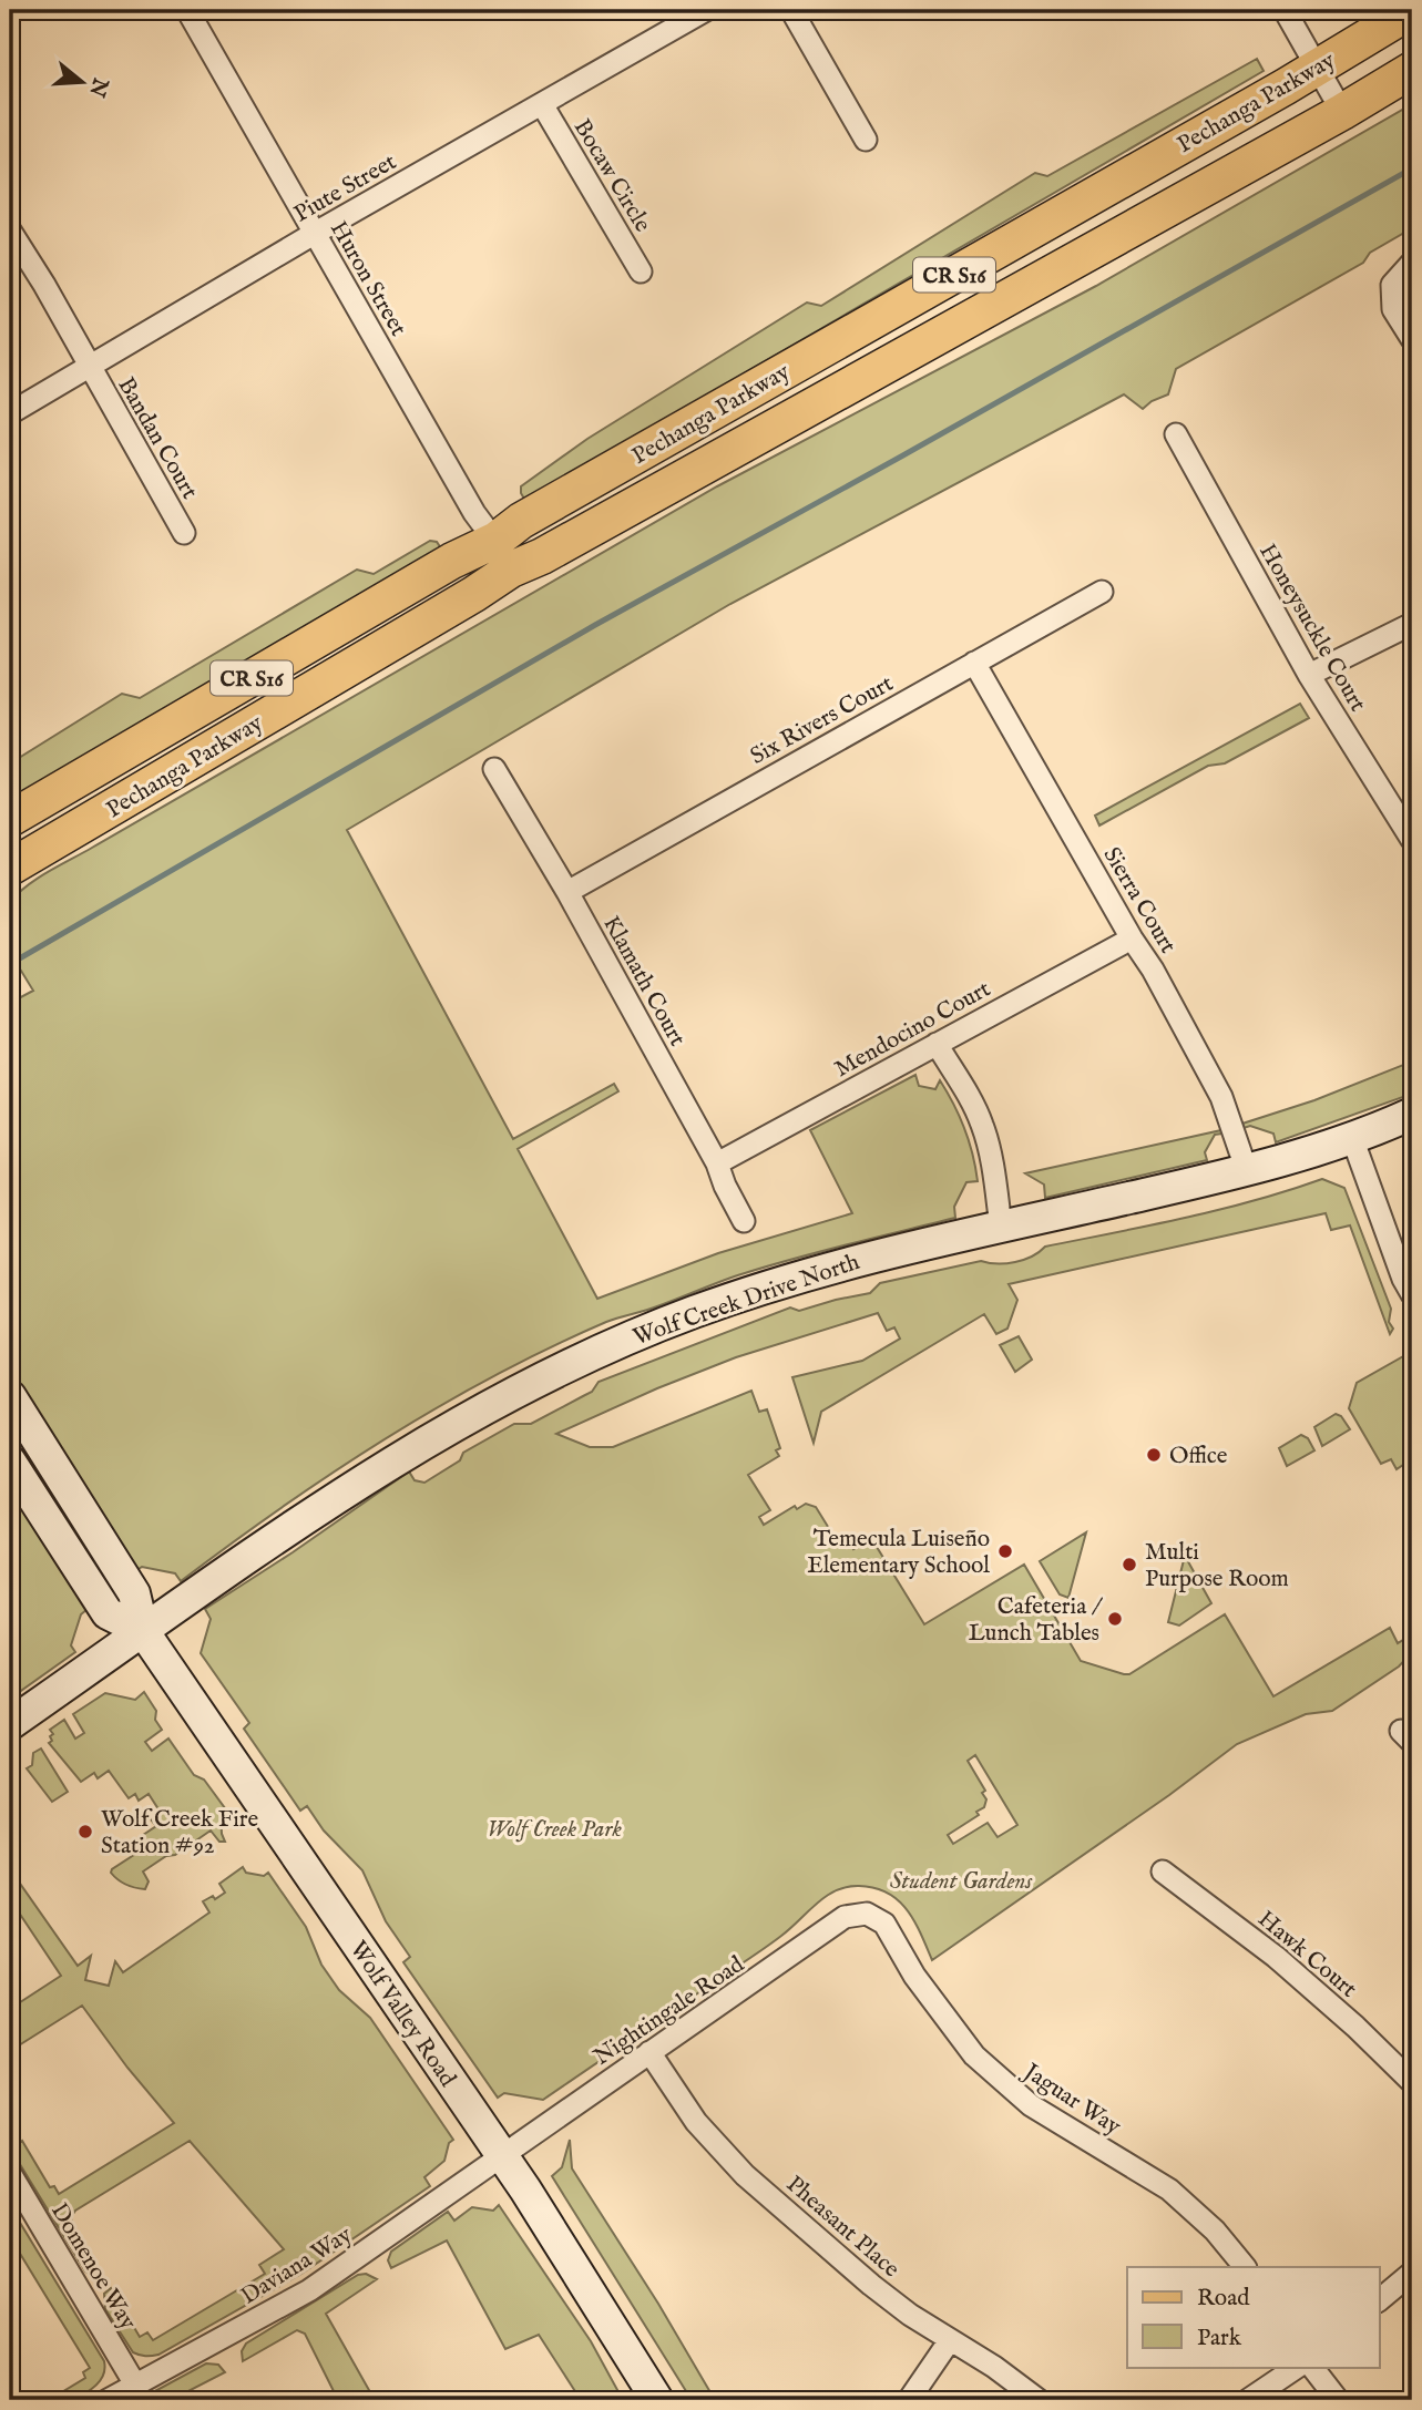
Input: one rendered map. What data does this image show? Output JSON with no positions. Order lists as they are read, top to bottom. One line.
{"streets":{"main road":["Pechanga Parkway","CR S16"],"street":["Bocaw Circle","Piute Street","Huron Street","Bandan Court","Honeysuckle Court","Six Rivers Court","Sierra Court","Klamath Court","Mendocino Court","Wolf Creek Drive North","Hawk Court","Nightingale Road","Wolf Valley Road","Jaguar Way","Pheasant Place","Daviana Way","Domenoe Way"]},"crossings":[["Pechanga Parkway","Huron Street"],["Bocaw Circle","Piute Street"],["Piute Street","Huron Street"],["Piute Street","Bandan Court"],["Six Rivers Court","Sierra Court"],["Six Rivers Court","Klamath Court"],["Sierra Court","Mendocino Court"],["Sierra Court","Wolf Creek Drive North"],["Klamath Court","Mendocino Court"],["Wolf Creek Drive North","Wolf Valley Road"],["Nightingale Road","Wolf Valley Road"],["Nightingale Road","Jaguar Way"],["Nightingale Road","Pheasant Place"],["Nightingale Road","Daviana Way"],["Wolf Valley Road","Daviana Way"],["Daviana Way","Domenoe Way"]],"parks":["Wolf Creek Park","Student Gardens"],"places":["Office","Temecula Luiseño Elementary School","Multi Purpose Room","Cafeteria / Lunch Tables","Wolf Creek Fire Station #92"],"legend":["Road","Park"],"north":"right"}
